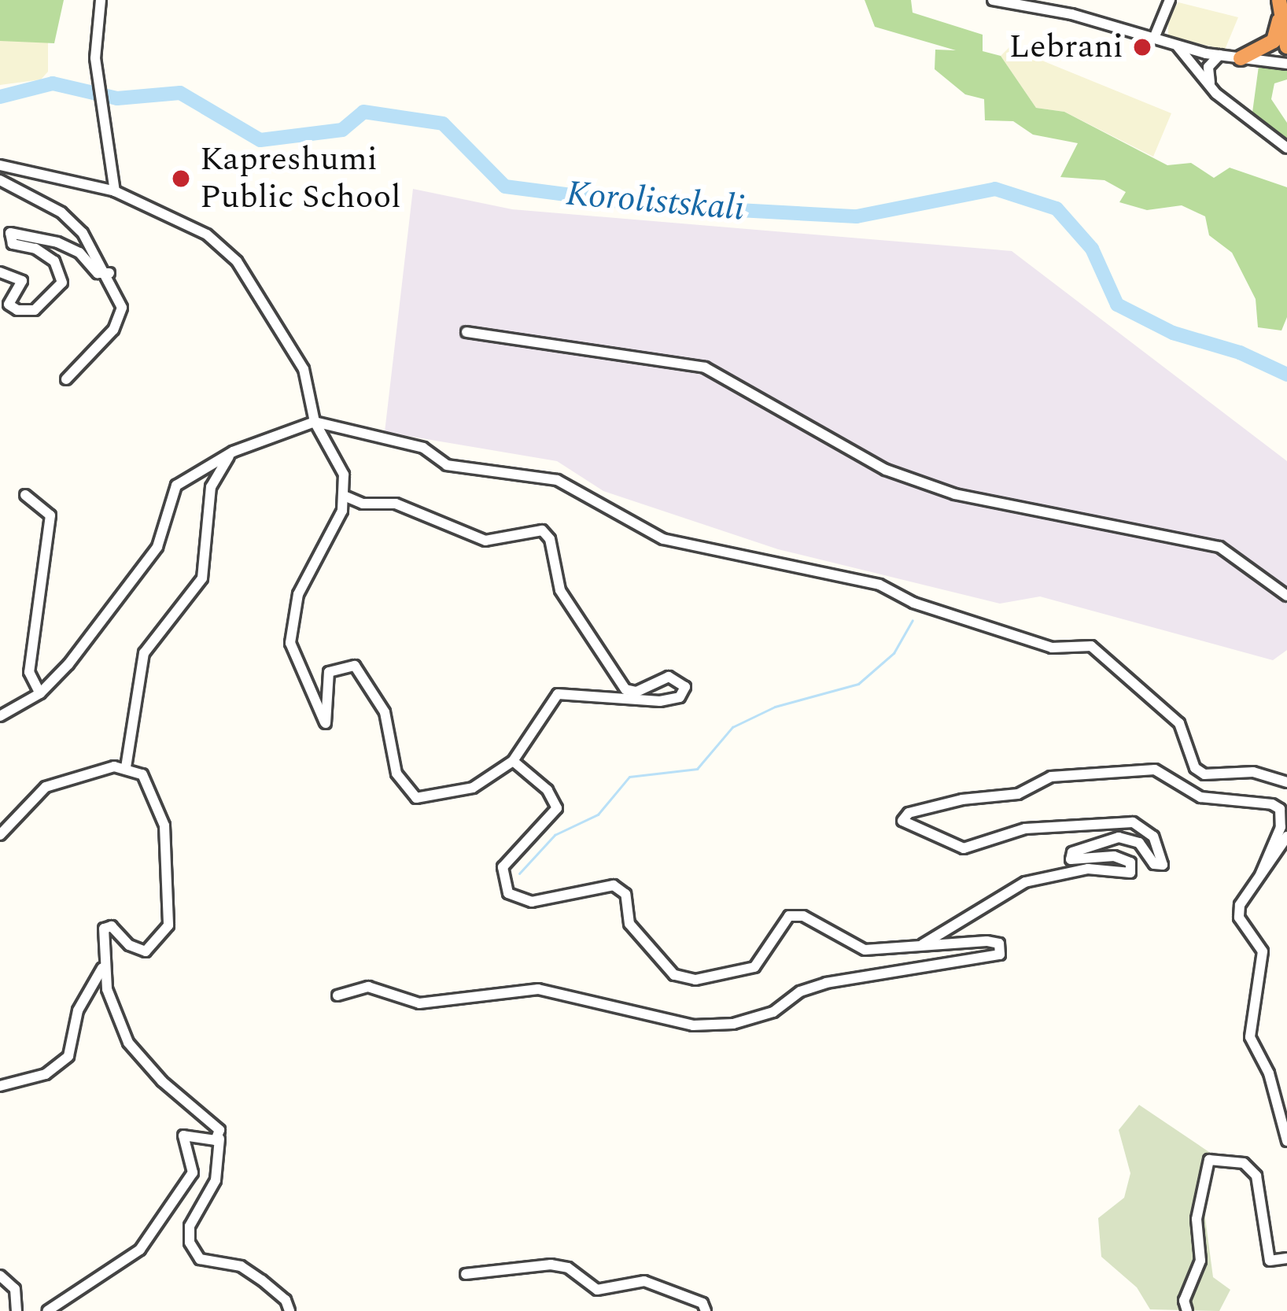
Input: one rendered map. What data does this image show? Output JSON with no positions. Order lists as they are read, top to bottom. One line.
{"water":["Korolistskali"],"places":["Lebrani","Kapreshumi Public School"]}
